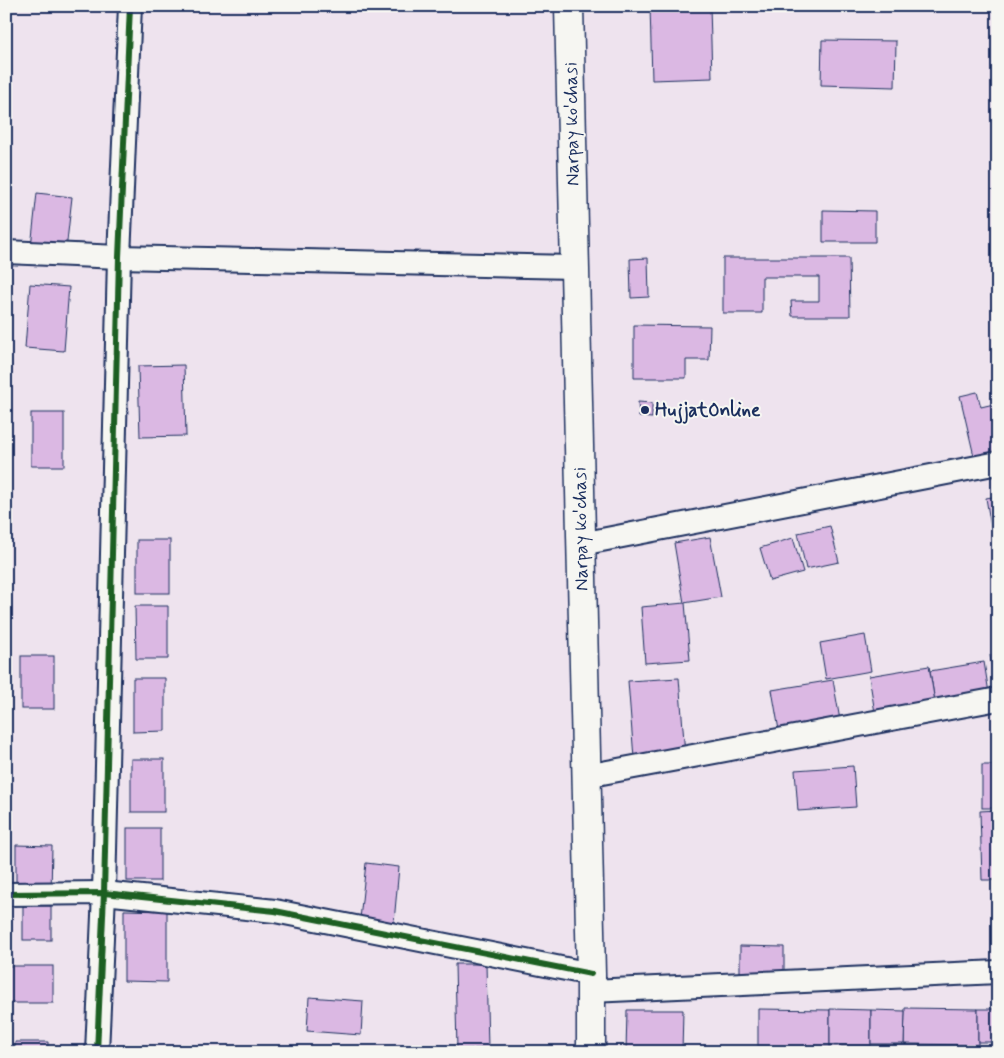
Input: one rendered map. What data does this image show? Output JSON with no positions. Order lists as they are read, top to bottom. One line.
{"streets":{"main road":["Narpay ko'chasi"]},"places":["HujjatOnline"]}
